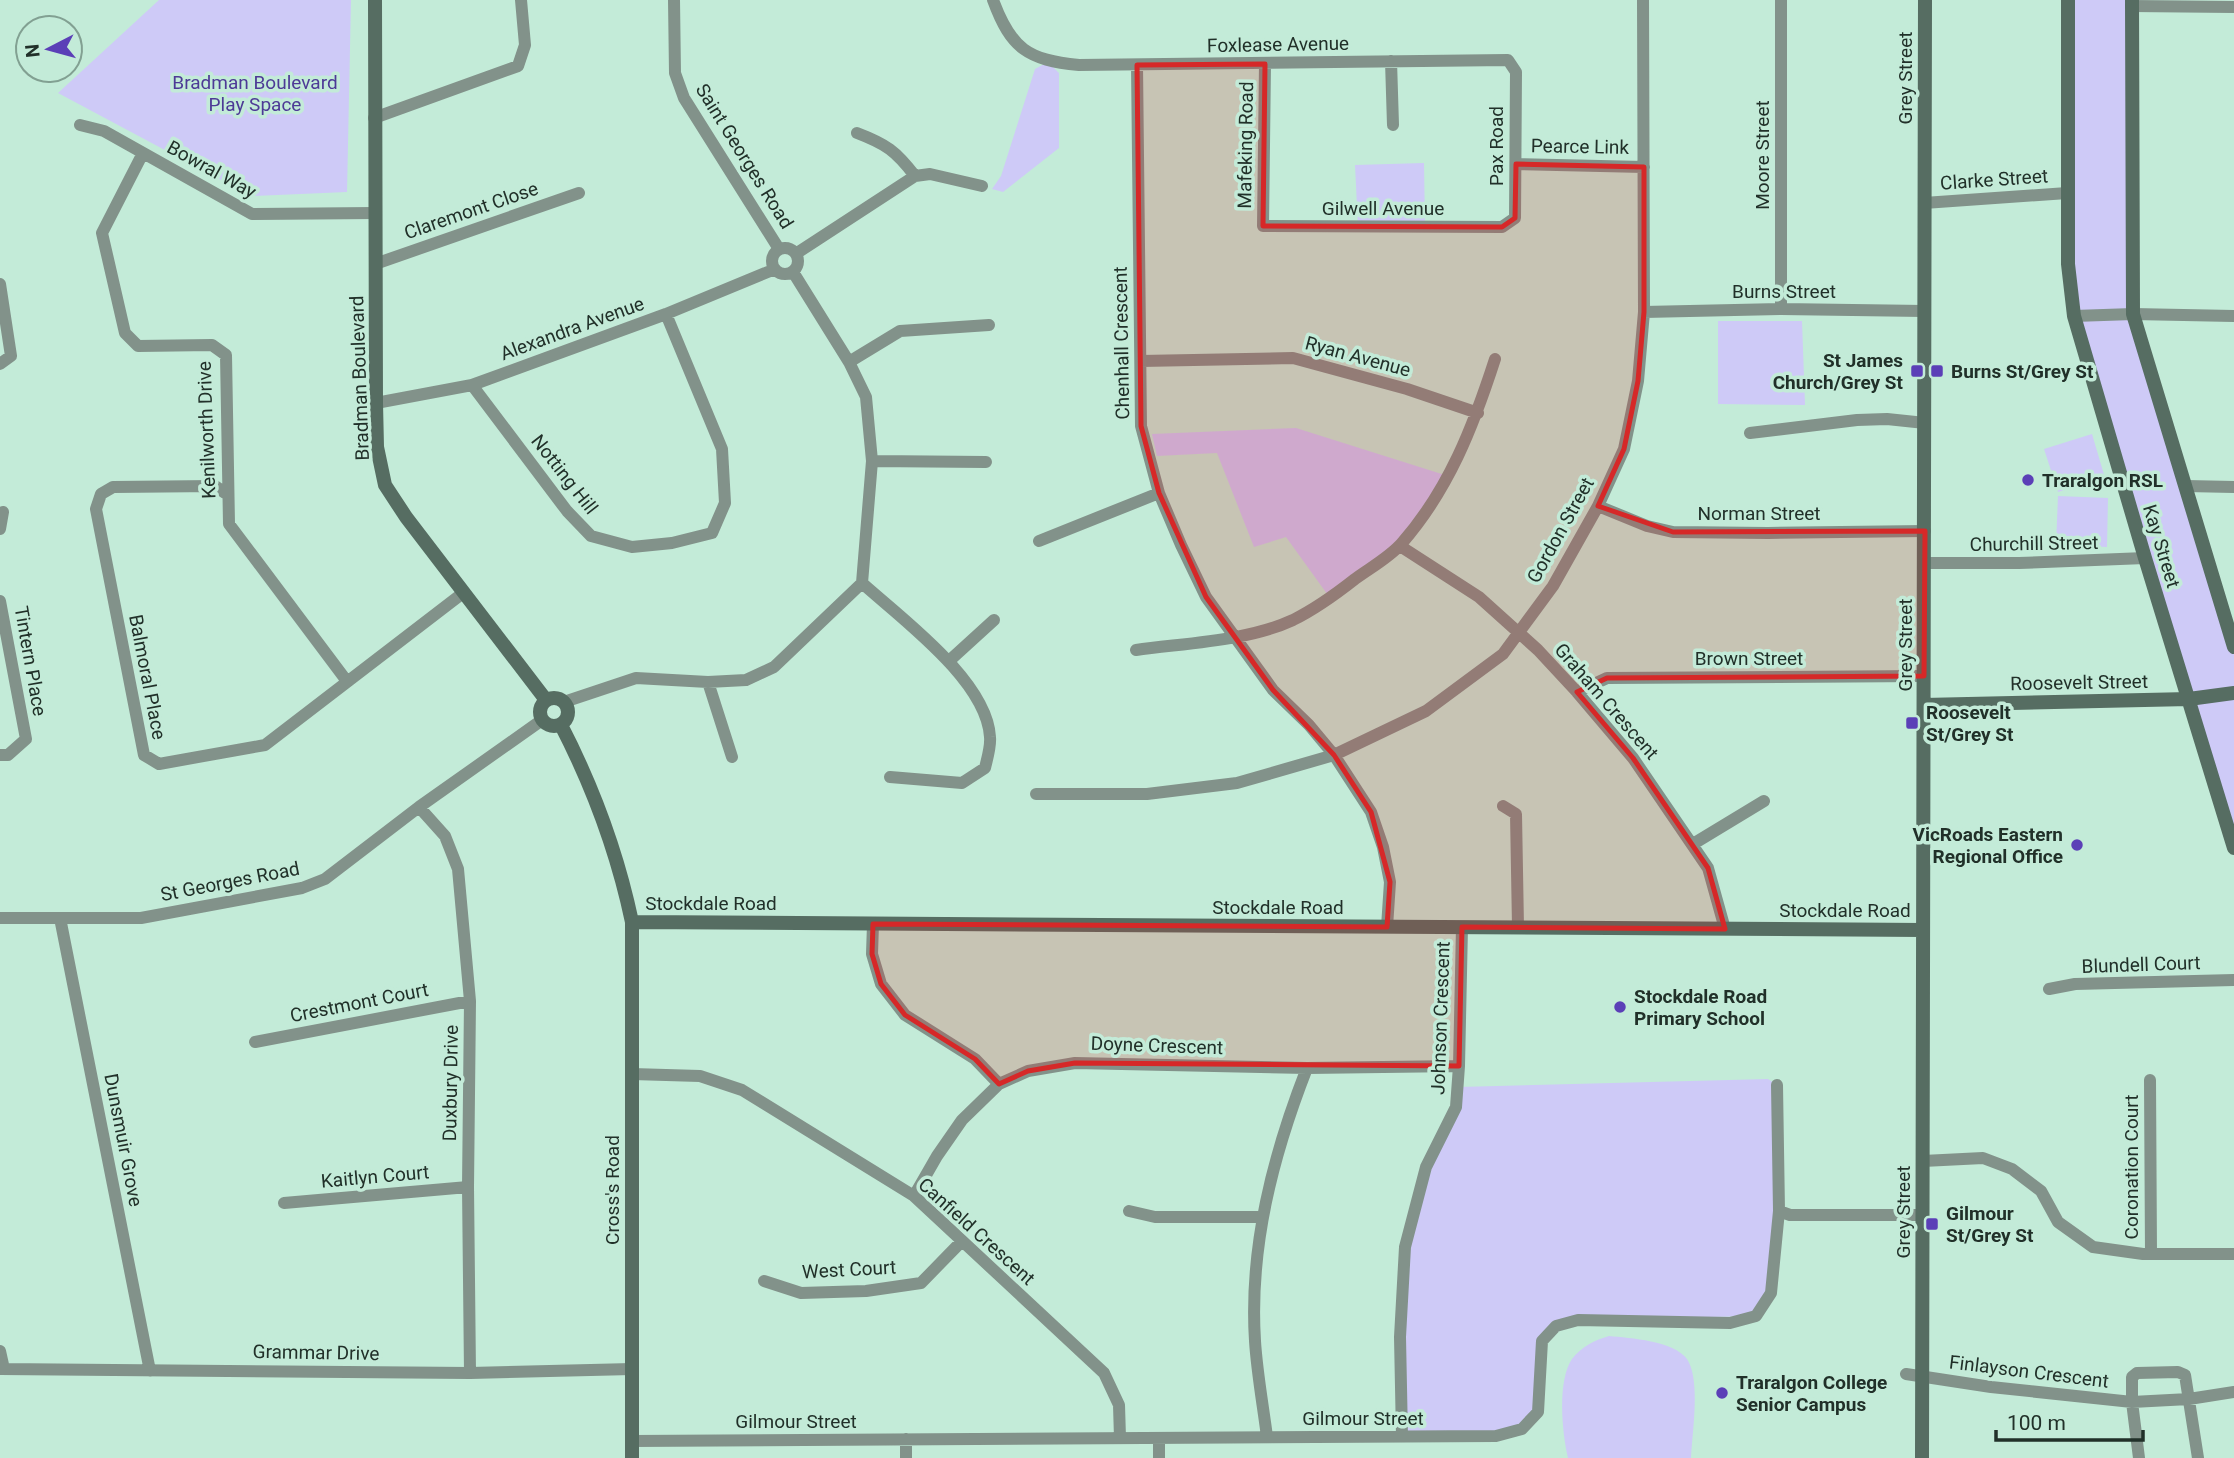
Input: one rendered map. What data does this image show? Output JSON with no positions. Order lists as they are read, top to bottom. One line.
{"streets":{"street":["Foxlease Avenue","Grey Street","Mafeking Road","Pax Road","Pearce Link","Moore Street","Saint Georges Road","Bowral Way","Clarke Street","Gilwell Avenue","Claremont Close","Burns Street","Alexandra Avenue","Chenhall Crescent","Ryan Avenue","Bradman Boulevard","Kenilworth Drive","Notting Hill","Norman Street","Gordon Street","Churchill Street","Kay Street","Brown Street","Tintern Place","Balmoral Place","Roosevelt Street","Graham Crescent","St Georges Road","Stockdale Road","Blundell Court","Crestmont Court","Johnson Crescent","Doyne Crescent","Duxbury Drive","Dunsmuir Grove","Coronation Court","Kaitlyn Court","Cross's Road","Canfield Crescent","West Court","Grammar Drive","Finlayson Crescent","Gilmour Street"]},"crossings":[["Foxlease Avenue","Mafeking Road"],["Foxlease Avenue","Pax Road"],["Foxlease Avenue","Chenhall Crescent"],["Grey Street","Clarke Street"],["Grey Street","Burns Street"],["Grey Street","Norman Street"],["Grey Street","Churchill Street"],["Grey Street","Brown Street"],["Grey Street","Roosevelt Street"],["Grey Street","Stockdale Road"],["Grey Street","Finlayson Crescent"],["Mafeking Road","Gilwell Avenue"],["Pax Road","Pearce Link"],["Pax Road","Gilwell Avenue"],["Pearce Link","Gordon Street"],["Moore Street","Burns Street"],["Saint Georges Road","Alexandra Avenue"],["Bowral Way","Bradman Boulevard"],["Bowral Way","Kenilworth Drive"],["Clarke Street","Kay Street"],["Claremont Close","Bradman Boulevard"],["Burns Street","Gordon Street"],["Alexandra Avenue","Bradman Boulevard"],["Alexandra Avenue","Notting Hill"],["Chenhall Crescent","Ryan Avenue"],["Chenhall Crescent","Gordon Street"],["Chenhall Crescent","Stockdale Road"],["Bradman Boulevard","Balmoral Place"],["Bradman Boulevard","St Georges Road"],["Kenilworth Drive","Balmoral Place"],["Norman Street","Gordon Street"],["Gordon Street","Graham Crescent"],["Churchill Street","Kay Street"],["Kay Street","Roosevelt Street"],["Brown Street","Graham Crescent"],["Graham Crescent","Stockdale Road"],["St Georges Road","Duxbury Drive"],["St Georges Road","Dunsmuir Grove"],["Stockdale Road","Johnson Crescent"],["Stockdale Road","Cross's Road"],["Crestmont Court","Duxbury Drive"],["Johnson Crescent","Doyne Crescent"],["Johnson Crescent","Gilmour Street"],["Doyne Crescent","Canfield Crescent"],["Duxbury Drive","Kaitlyn Court"],["Duxbury Drive","Grammar Drive"],["Dunsmuir Grove","Grammar Drive"],["Cross's Road","Canfield Crescent"],["Cross's Road","Grammar Drive"],["Cross's Road","Gilmour Street"],["Canfield Crescent","West Court"],["Canfield Crescent","Gilmour Street"]],"parks":["Bradman Boulevard Play Space"],"places":{"transit":["St James Church/Grey St","Burns St/Grey St","Roosevelt St/Grey St","Gilmour St/Grey St"],"other":["Traralgon RSL","VicRoads Eastern Regional Office","Stockdale Road Primary School","Traralgon College Senior Campus"]},"scale_bar":"100 m","north":"left"}
